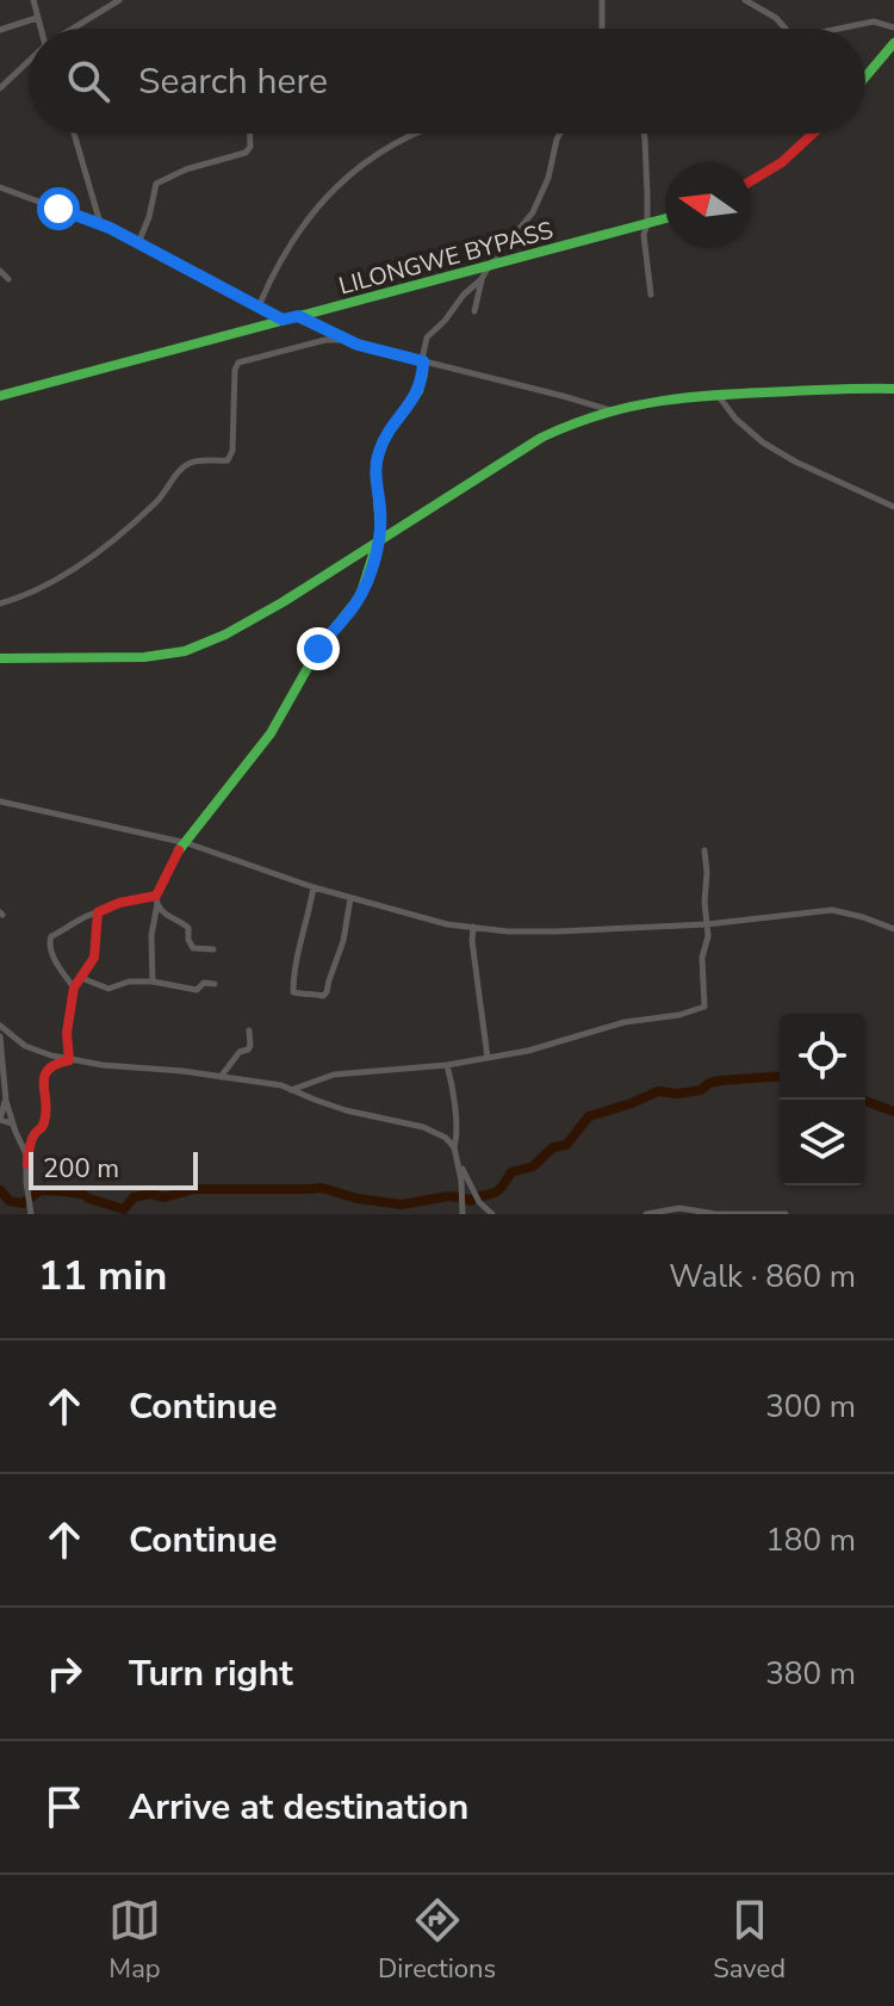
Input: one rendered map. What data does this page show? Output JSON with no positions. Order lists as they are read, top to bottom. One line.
{"streets":{"street":["LILONGWE BYPASS"]},"scale_bar":"200 m","north":"left","page":{"search":"Search here","scale":"200 m","heading":["11 min","Walk · 860 m"],"list":[["Continue","300 m"],["Continue","180 m"],["Turn right","380 m"],"Arrive at destination"],"nav":["Map","Directions","Saved"]}}
